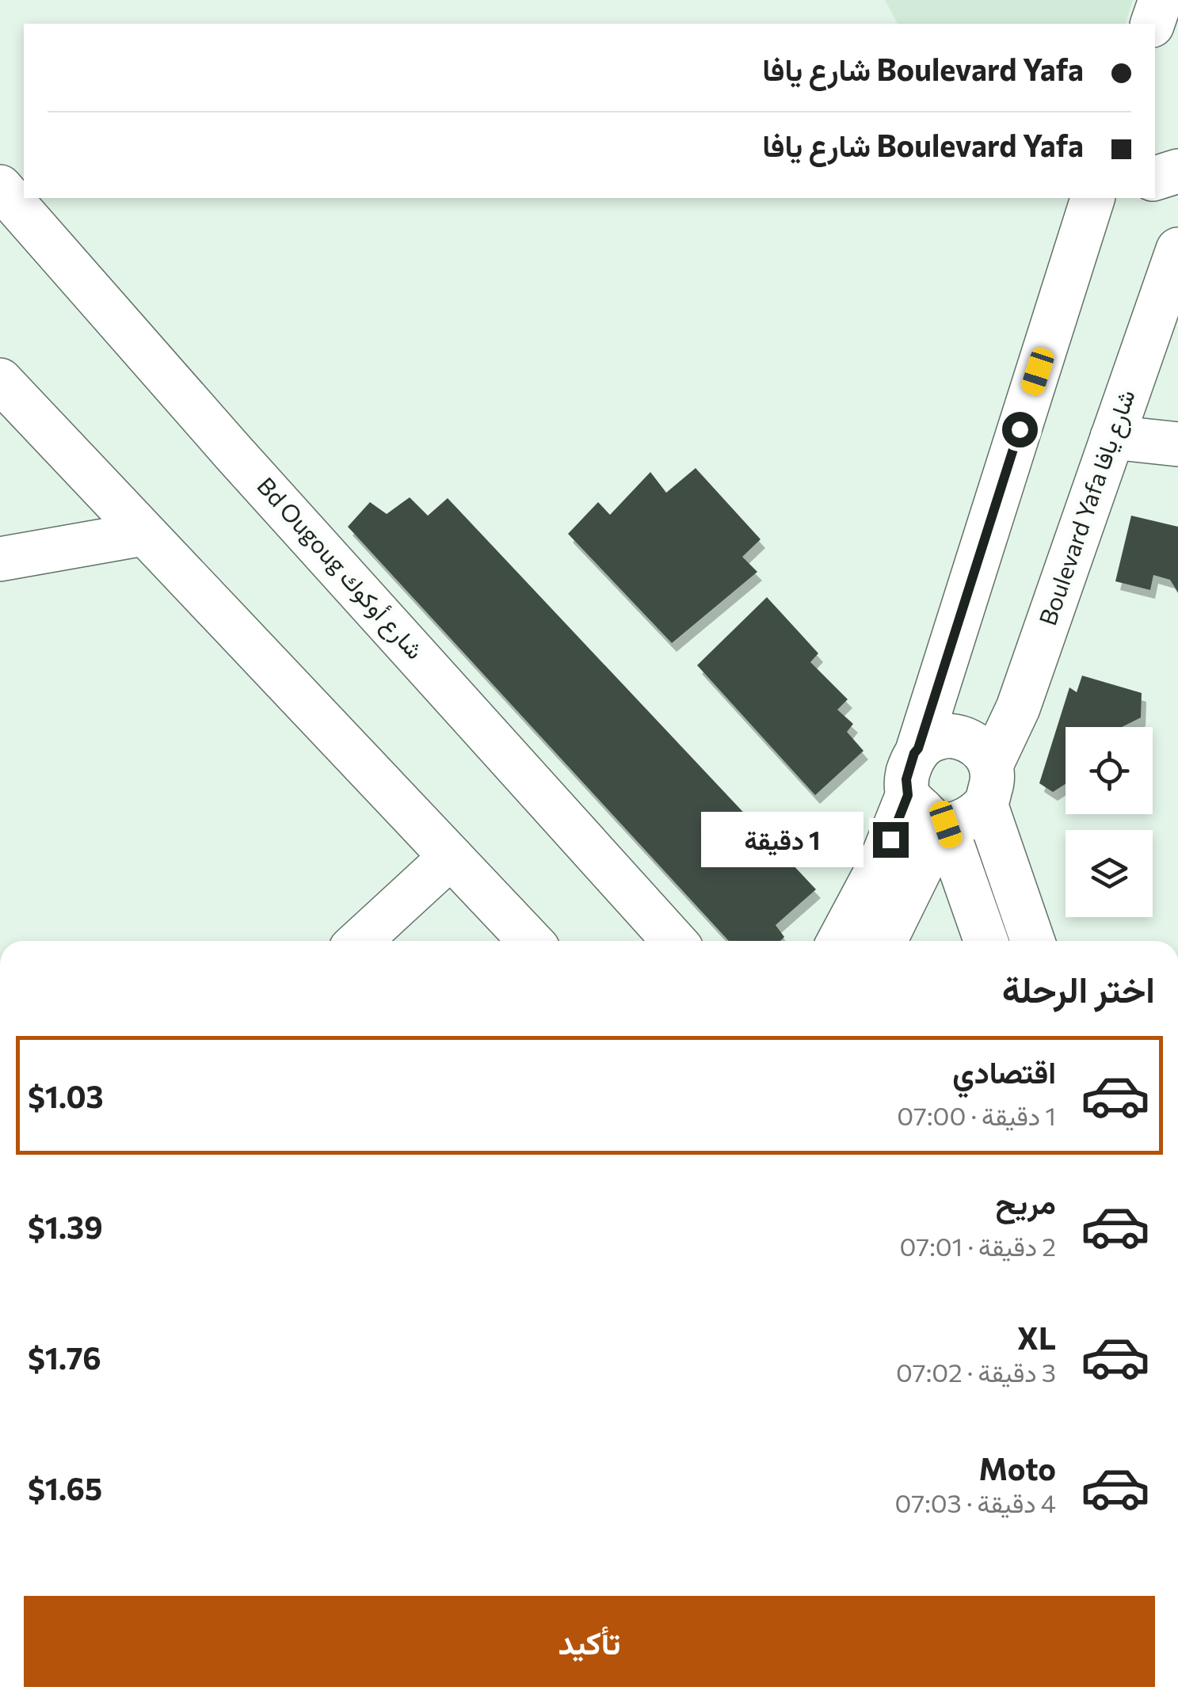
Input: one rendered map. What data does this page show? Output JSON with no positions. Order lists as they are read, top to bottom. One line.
{"streets":{"street":["Boulevard Yafa شارع يافا","Bd Ougoug شارع أوكوك"]},"page":{"banner":["Boulevard Yafa شارع يافا","Boulevard Yafa شارع يافا"],"bubble":"1 دقيقة","heading":"اختر الرحلة","list":[{"name":"اقتصادي","note":"1 دقيقة · 07:00","value":"$1.03"},{"name":"مريح","note":"2 دقيقة · 07:01","value":"$1.39"},{"name":"XL","note":"3 دقيقة · 07:02","value":"$1.76"},{"name":"Moto","note":"4 دقيقة · 07:03","value":"$1.65"}],"buttons":"تأكيد"}}
